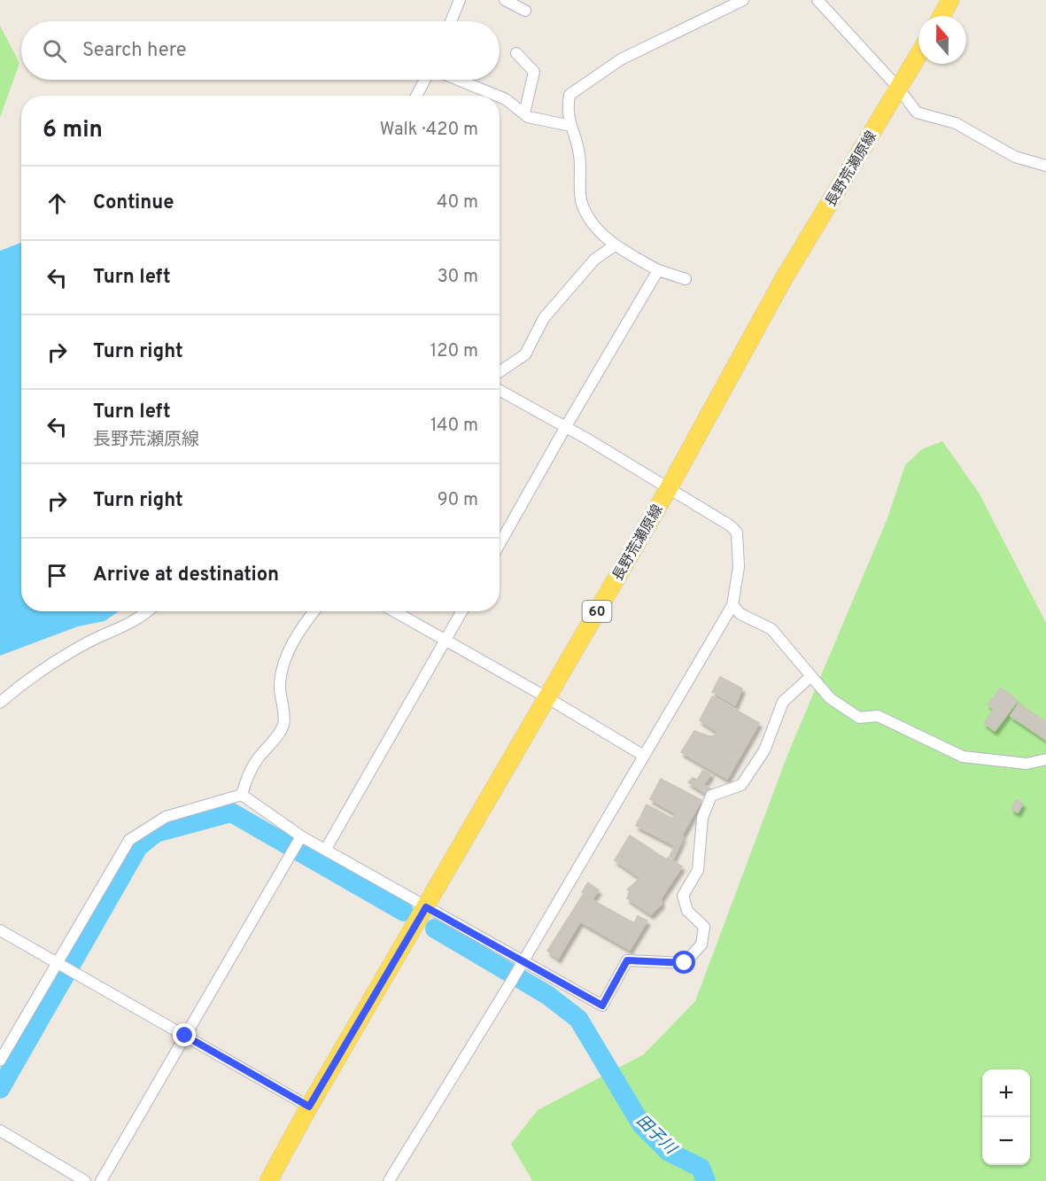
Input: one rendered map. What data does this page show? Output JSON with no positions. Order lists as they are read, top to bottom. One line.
{"streets":{"main road":["長野荒瀬原線","60"]},"water":["田子川"],"north":"top","page":{"search":"Search here","heading":["6 min","Walk · 420 m"],"list":[["Continue","40 m"],["Turn left","30 m"],["Turn right","120 m"],["Turn left","長野荒瀬原線","140 m"],["Turn right","90 m"],"Arrive at destination"],"map_buttons":["+","−"]}}
